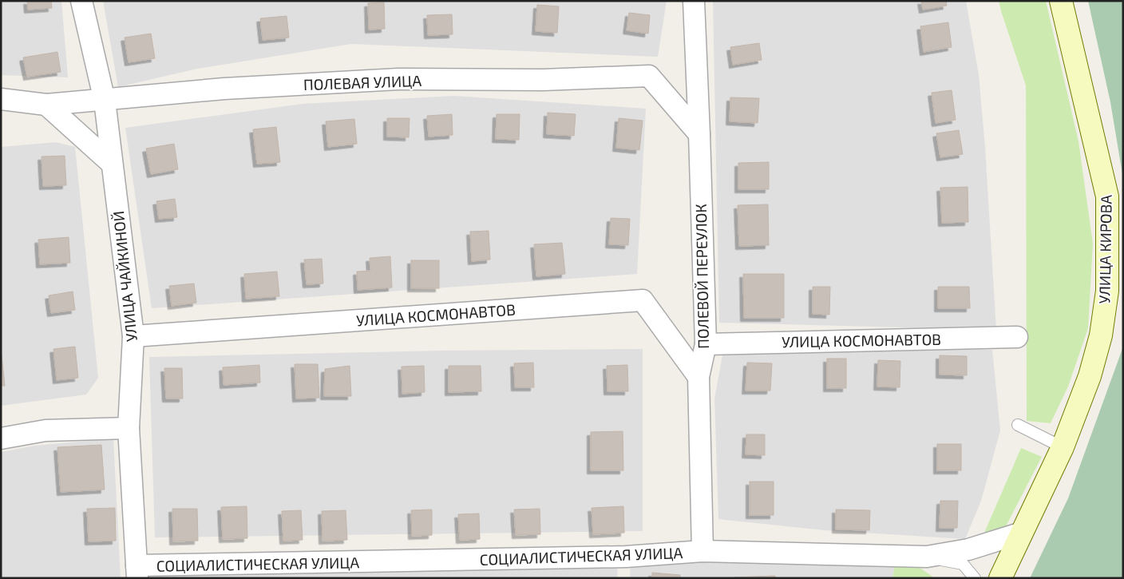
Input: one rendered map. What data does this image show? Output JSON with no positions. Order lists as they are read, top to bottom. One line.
{"streets":{"main road":["УЛИЦА КИРОВА"],"street":["ПОЛЕВАЯ УЛИЦА","УЛИЦА ЧАЙКИНОЙ","ПОЛЕВОЙ ПЕРЕУЛОК","УЛИЦА КОСМОНАВТОВ","СОЦИАЛИСТИЧЕСКАЯ УЛИЦА"]},"crossings":[["ПОЛЕВАЯ УЛИЦА","УЛИЦА ЧАЙКИНОЙ"],["ПОЛЕВАЯ УЛИЦА","ПОЛЕВОЙ ПЕРЕУЛОК"],["УЛИЦА КИРОВА","СОЦИАЛИСТИЧЕСКАЯ УЛИЦА"],["УЛИЦА ЧАЙКИНОЙ","УЛИЦА КОСМОНАВТОВ"],["УЛИЦА ЧАЙКИНОЙ","СОЦИАЛИСТИЧЕСКАЯ УЛИЦА"],["ПОЛЕВОЙ ПЕРЕУЛОК","УЛИЦА КОСМОНАВТОВ"],["ПОЛЕВОЙ ПЕРЕУЛОК","СОЦИАЛИСТИЧЕСКАЯ УЛИЦА"]]}
